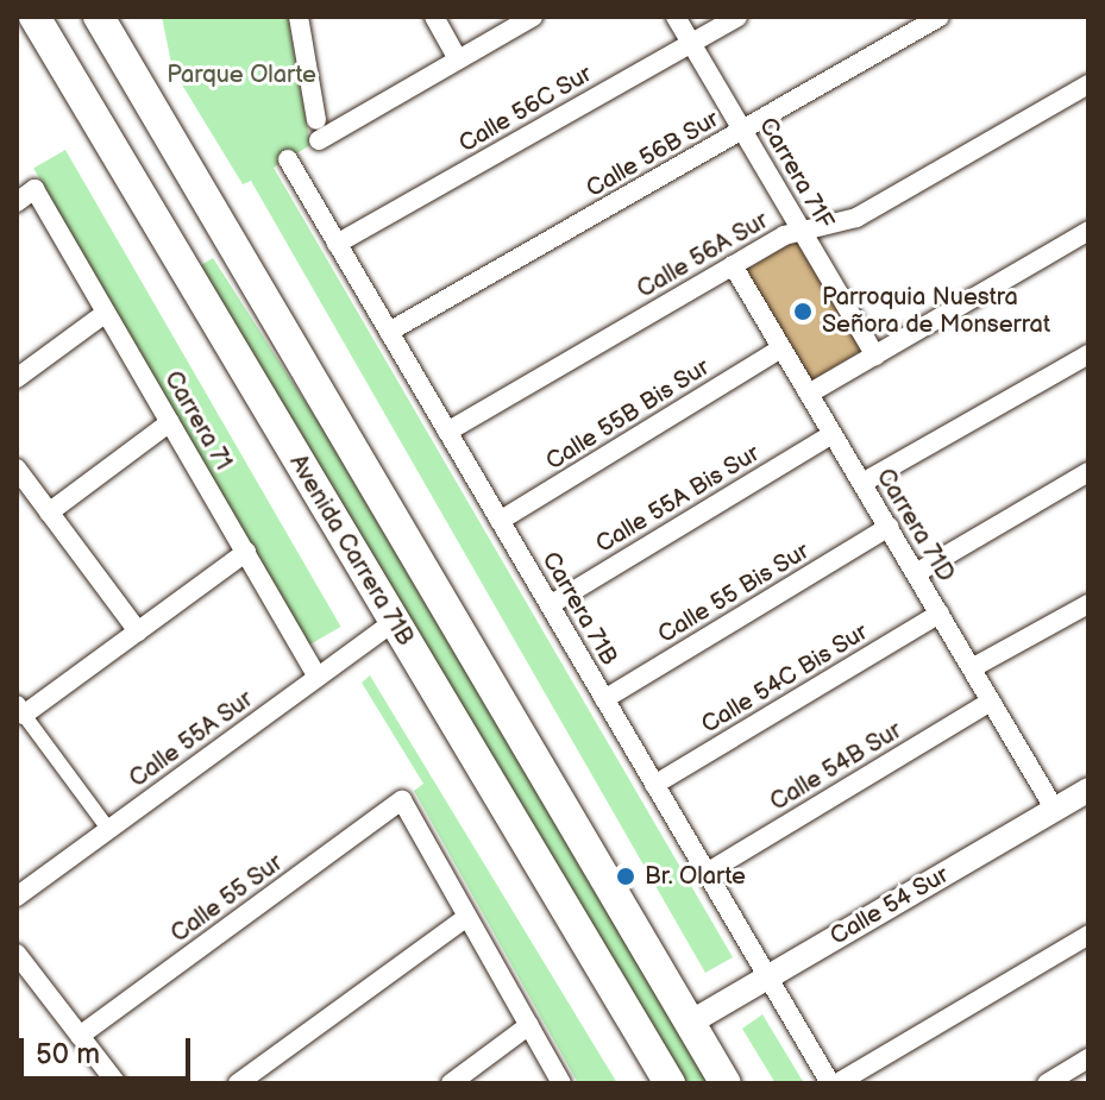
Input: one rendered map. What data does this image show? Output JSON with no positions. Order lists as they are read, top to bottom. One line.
{"streets":{"main road":["Avenida Carrera 71B"],"street":["Calle 56C Sur","Calle 56B Sur","Carrera 71F","Calle 56A Sur","Calle 55B Bis Sur","Carrera 71","Calle 55A Bis Sur","Carrera 71D","Calle 55 Bis Sur","Carrera 71B","Calle 54C Bis Sur","Calle 55A Sur","Calle 54B Sur","Calle 55 Sur","Calle 54 Sur"]},"crossings":[["Calle 56C Sur","Carrera 71F"],["Calle 56C Sur","Carrera 71B"],["Calle 56B Sur","Carrera 71F"],["Calle 56B Sur","Carrera 71B"],["Carrera 71F","Calle 56A Sur"],["Calle 56A Sur","Carrera 71D"],["Calle 56A Sur","Carrera 71B"],["Calle 55B Bis Sur","Carrera 71D"],["Calle 55B Bis Sur","Carrera 71B"],["Carrera 71","Calle 55A Sur"],["Calle 55A Bis Sur","Carrera 71D"],["Calle 55A Bis Sur","Carrera 71B"],["Carrera 71D","Calle 55 Bis Sur"],["Carrera 71D","Calle 54C Bis Sur"],["Carrera 71D","Calle 54B Sur"],["Carrera 71D","Calle 54 Sur"],["Avenida Carrera 71B","Calle 55A Sur"],["Calle 55 Bis Sur","Carrera 71B"],["Carrera 71B","Calle 54C Bis Sur"],["Carrera 71B","Calle 54B Sur"],["Carrera 71B","Calle 54 Sur"]],"parks":["Parque Olarte"],"places":["Parroquia Nuestra Señora de Monserrat","Br. Olarte"],"scale_bar":"50 m"}
